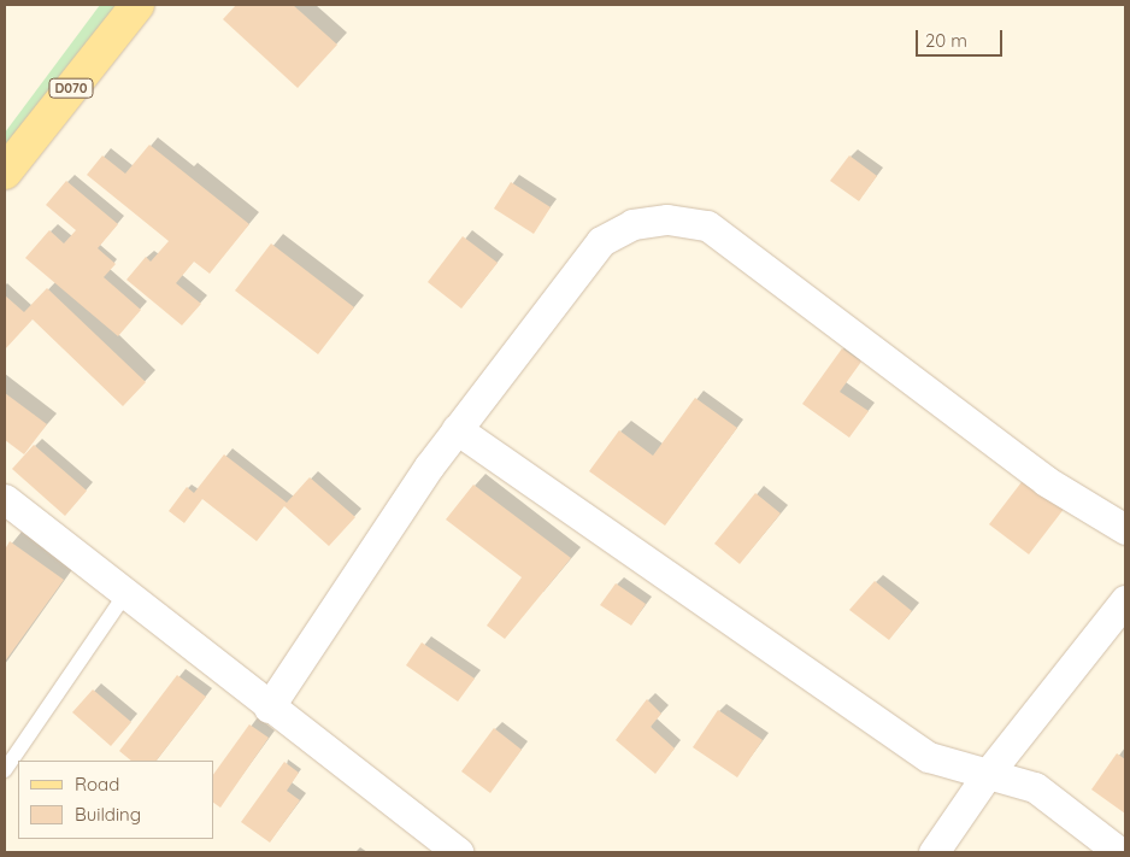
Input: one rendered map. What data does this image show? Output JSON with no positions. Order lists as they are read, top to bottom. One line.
{"streets":{"main road":["D070"]},"legend":["Road","Building"],"scale_bar":"20 m"}
